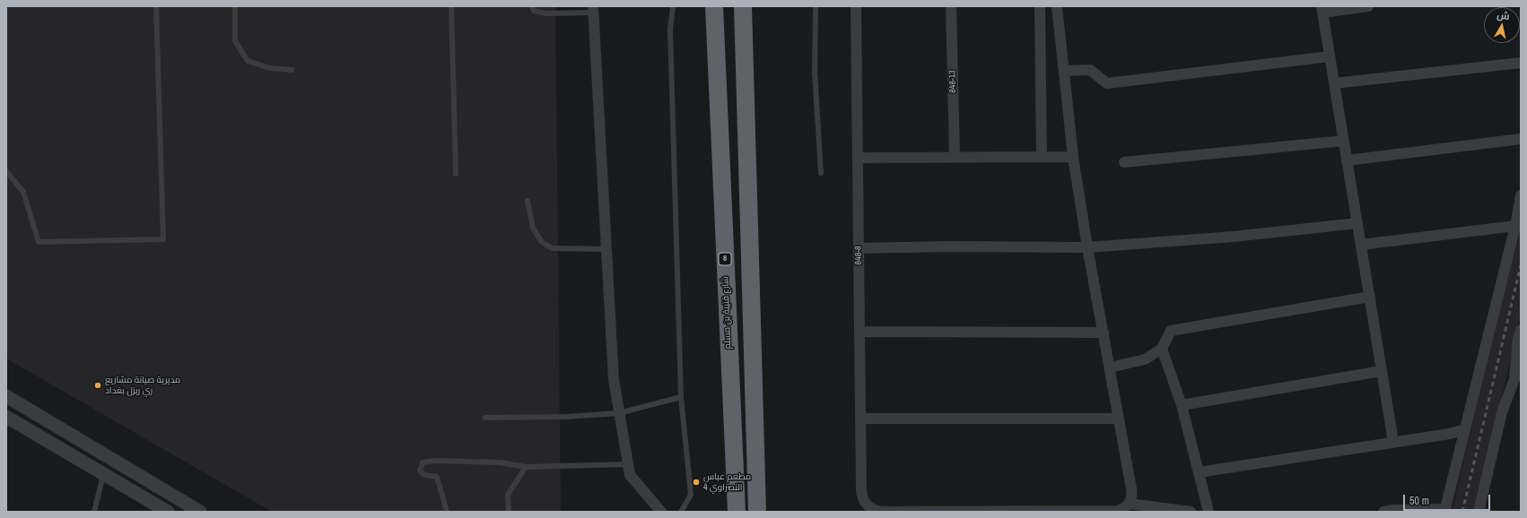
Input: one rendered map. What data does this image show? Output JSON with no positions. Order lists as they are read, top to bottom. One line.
{"streets":{"highway":["8","شارع قتيبة بن مسلم"],"street":["848-13","848-8"]},"places":["مديرية صيانة مشاريع ري ربزل بغداد","مطعم عباس النصراوي 4"],"scale_bar":"50 m","north":"top"}
